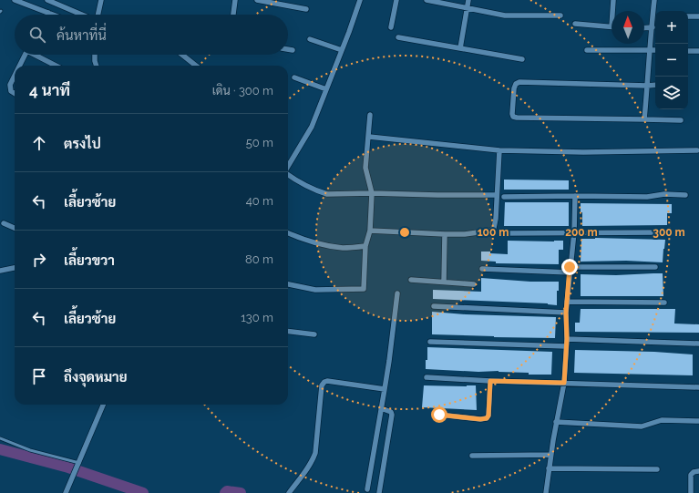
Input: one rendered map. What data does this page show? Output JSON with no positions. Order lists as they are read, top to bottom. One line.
{"north":"top","page":{"map_buttons":["+","−"],"search":"ค้นหาที่นี่","heading":["4 นาที","เดิน · 300 m"],"list":[["ตรงไป","50 m"],["เลี้ยวซ้าย","40 m"],["เลี้ยวขวา","80 m"],["เลี้ยวซ้าย","130 m"],"ถึงจุดหมาย"]},"rings":["100 m","200 m","300 m"]}
